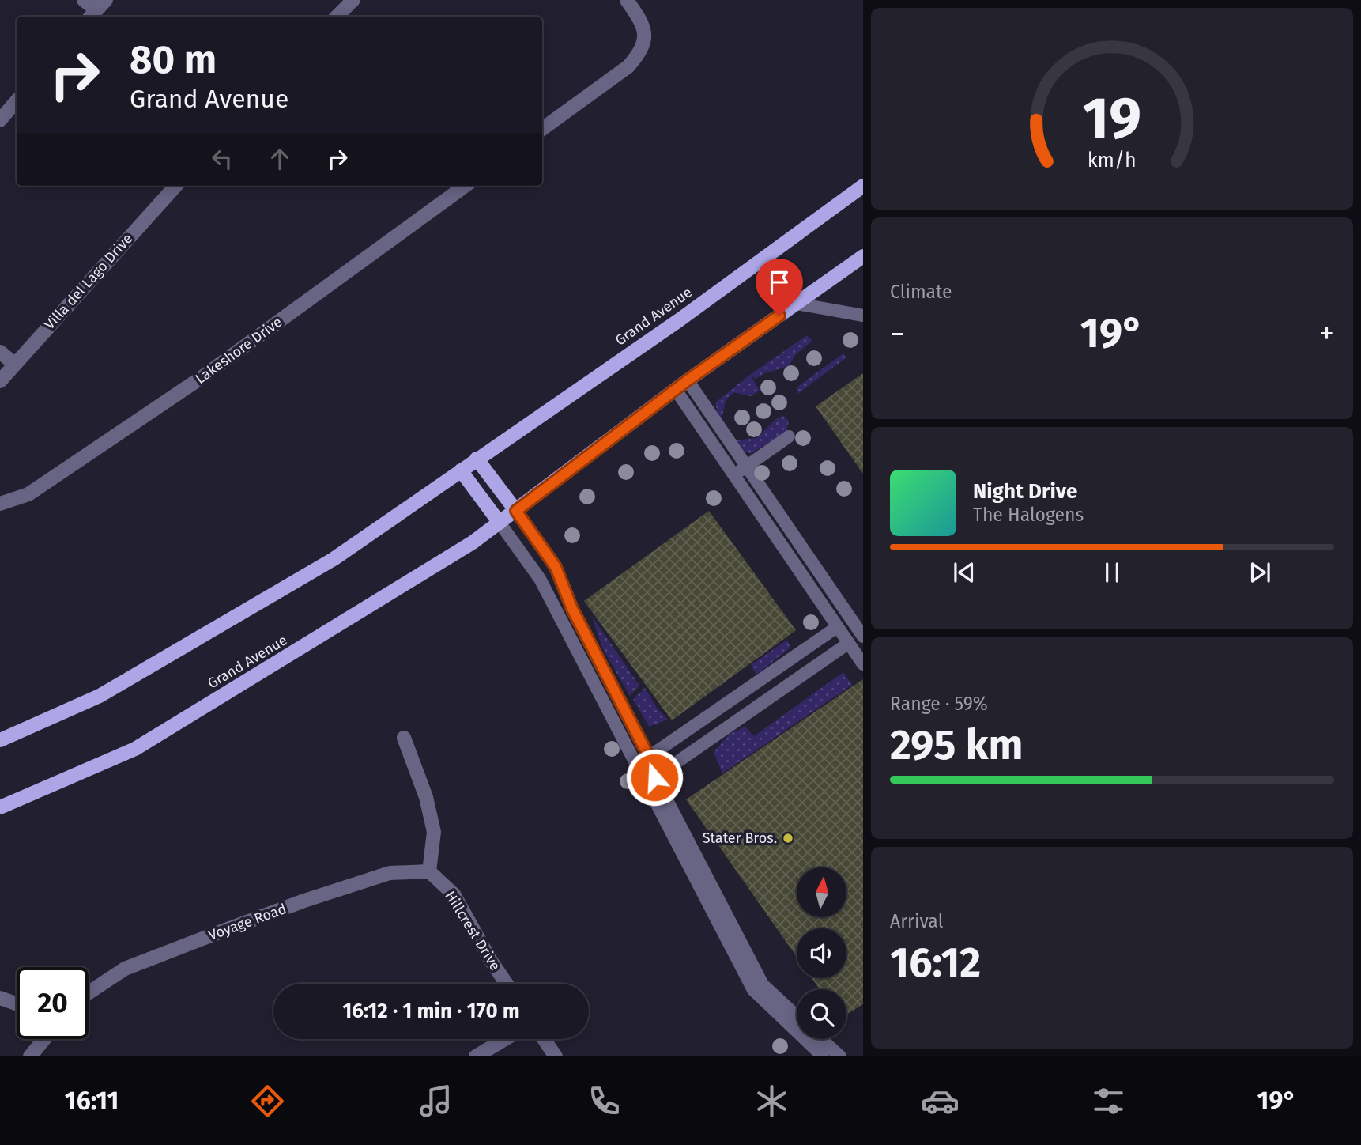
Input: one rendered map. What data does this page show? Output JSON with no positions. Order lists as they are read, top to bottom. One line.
{"streets":{"main road":["Grand Avenue"],"street":["Villa del Lago Drive","Lakeshore Drive","Voyage Road","Hillcrest Drive"]},"crossings":[["Voyage Road","Hillcrest Drive"]],"places":["Stater Bros."],"north":"top","page":{"turn":["80 m","Grand Avenue"],"tile":["Climate",["Range · 59%","295 km"],["Arrival","16:12"]],"heat":["−","19°","+"],"song":["Night Drive","The Halogens"],"limit":"20","trip":"16:12 · 1 min · 170 m","tabs":["16:11","19°"],"gauge":["19","km/h"]}}
